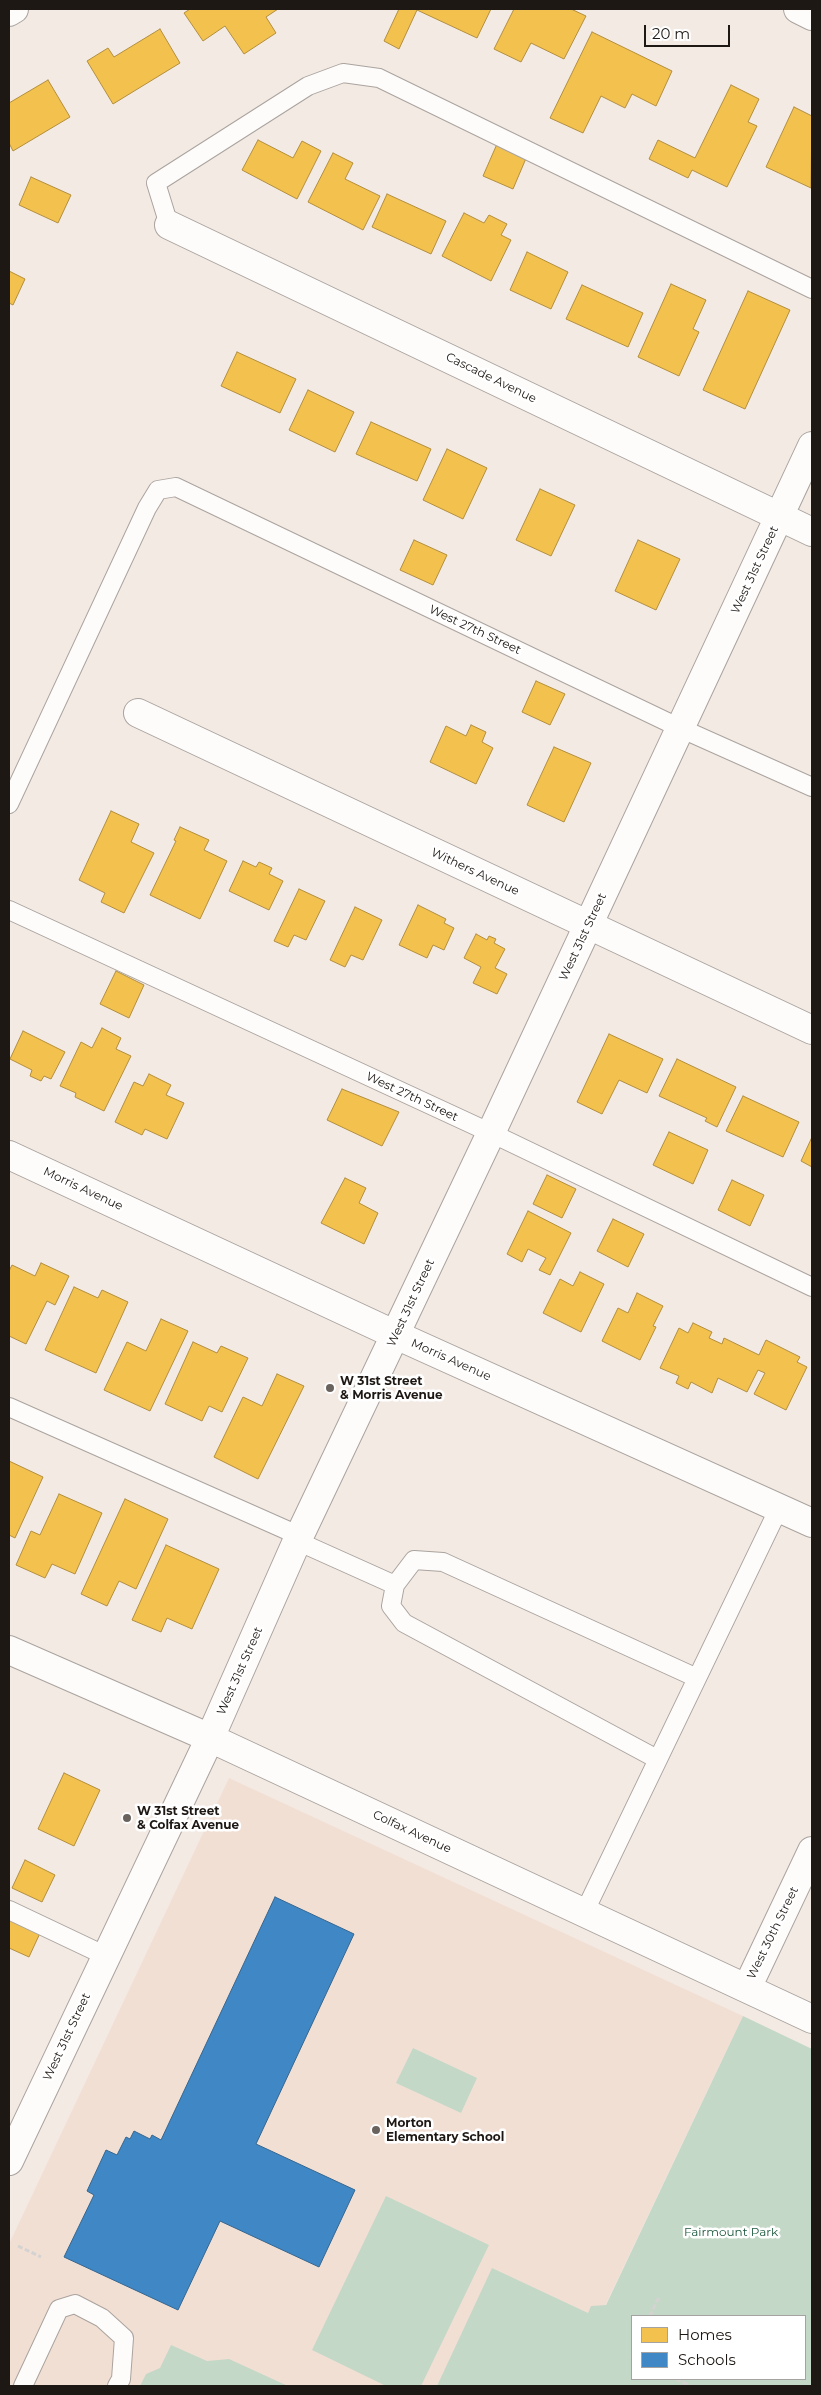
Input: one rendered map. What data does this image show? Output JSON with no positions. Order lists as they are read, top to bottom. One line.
{"streets":{"street":["Cascade Avenue","West 31st Street","Withers Avenue","Morris Avenue","Colfax Avenue","West 30th Street"],"lane":["West 27th Street"]},"crossings":[["Cascade Avenue","West 31st Street"],["West 31st Street","West 27th Street"],["West 31st Street","Withers Avenue"],["West 31st Street","Morris Avenue"],["West 31st Street","Colfax Avenue"],["Colfax Avenue","West 30th Street"]],"parks":["Fairmount Park"],"places":["W 31st Street & Morris Avenue","W 31st Street & Colfax Avenue","Morton Elementary School"],"legend":["Homes","Schools"],"scale_bar":"20 m"}
